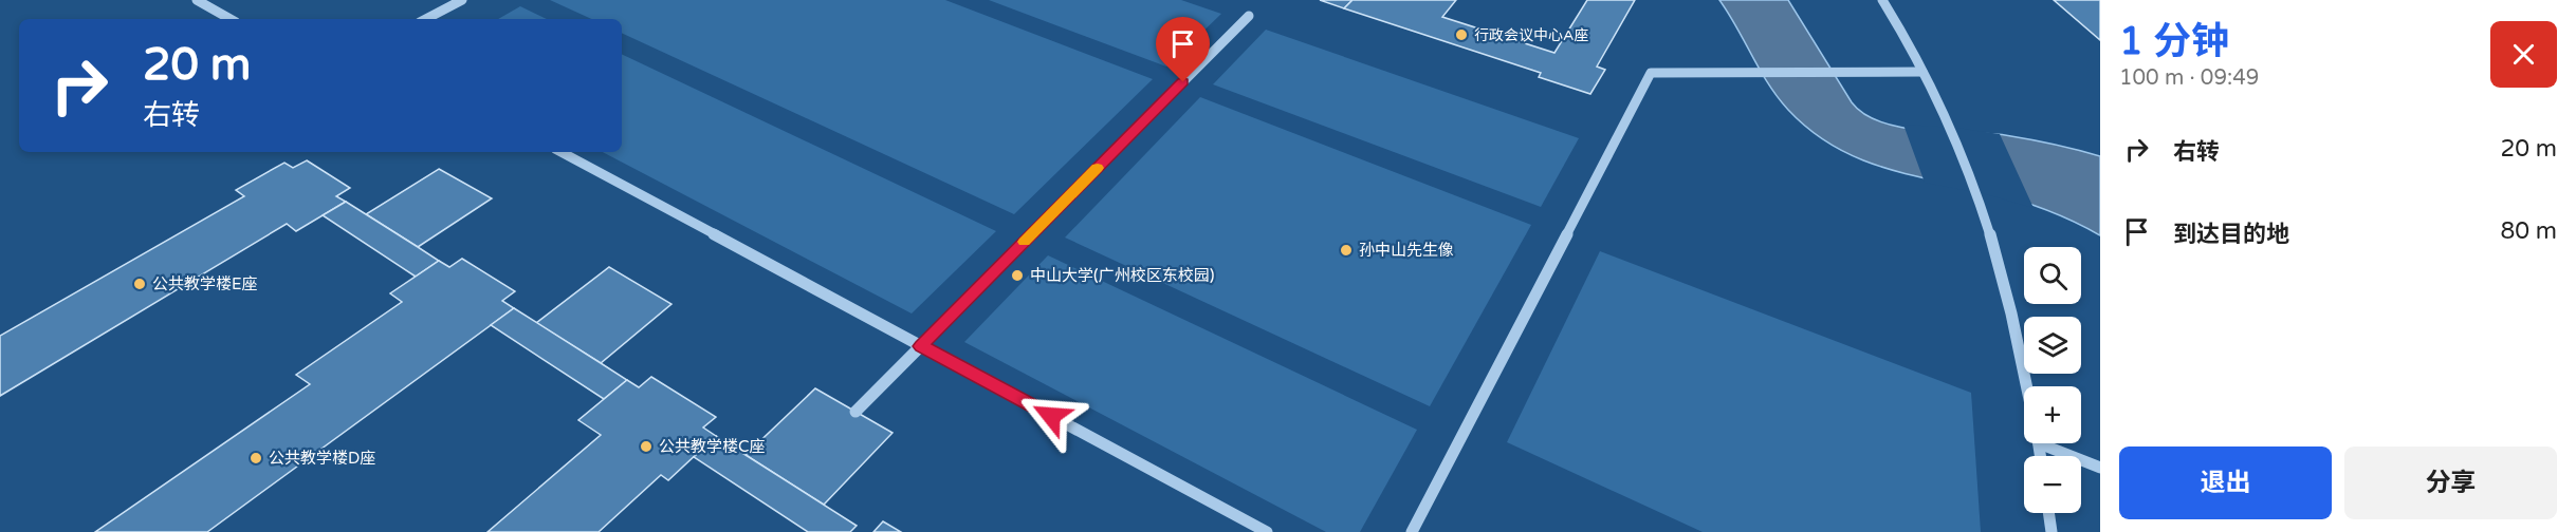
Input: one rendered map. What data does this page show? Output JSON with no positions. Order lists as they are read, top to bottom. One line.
{"places":["行政会议中心A座","孙中山先生像","中山大学(广州校区东校园)","公共教学楼E座","公共教学楼C座","公共教学楼D座"],"page":{"heading":["1 分钟","100 m · 09:49"],"turn":["20 m","右转"],"list":[{"name":"右转","value":"20 m"},{"name":"到达目的地","value":"80 m"}],"map_buttons":["+","−"],"buttons":["退出","分享"]}}
